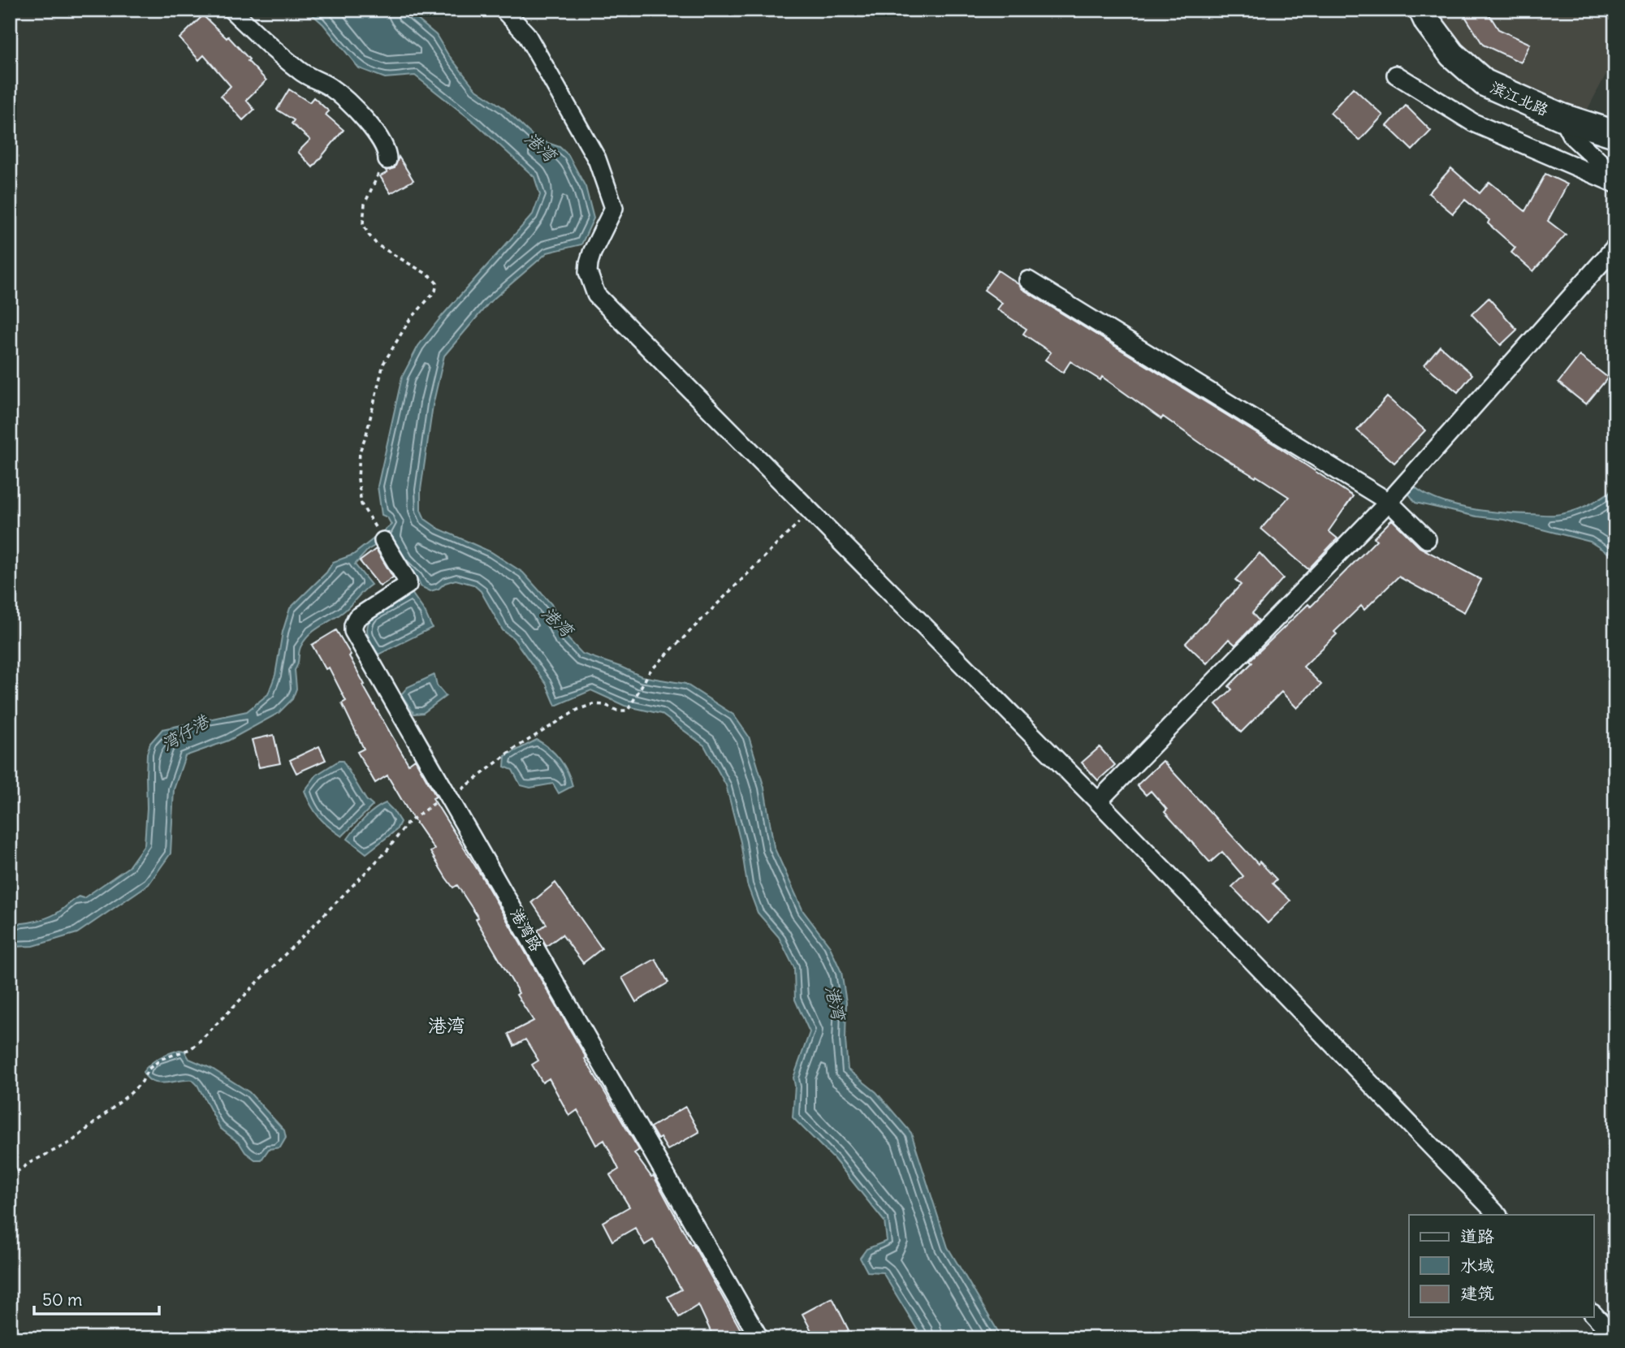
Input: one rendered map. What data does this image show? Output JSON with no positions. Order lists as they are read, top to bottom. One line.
{"streets":{"street":["滨江北路","港湾路"]},"districts":["港湾"],"water":["港湾","湾仔港"],"legend":["道路","水域","建筑"],"scale_bar":"50 m"}
